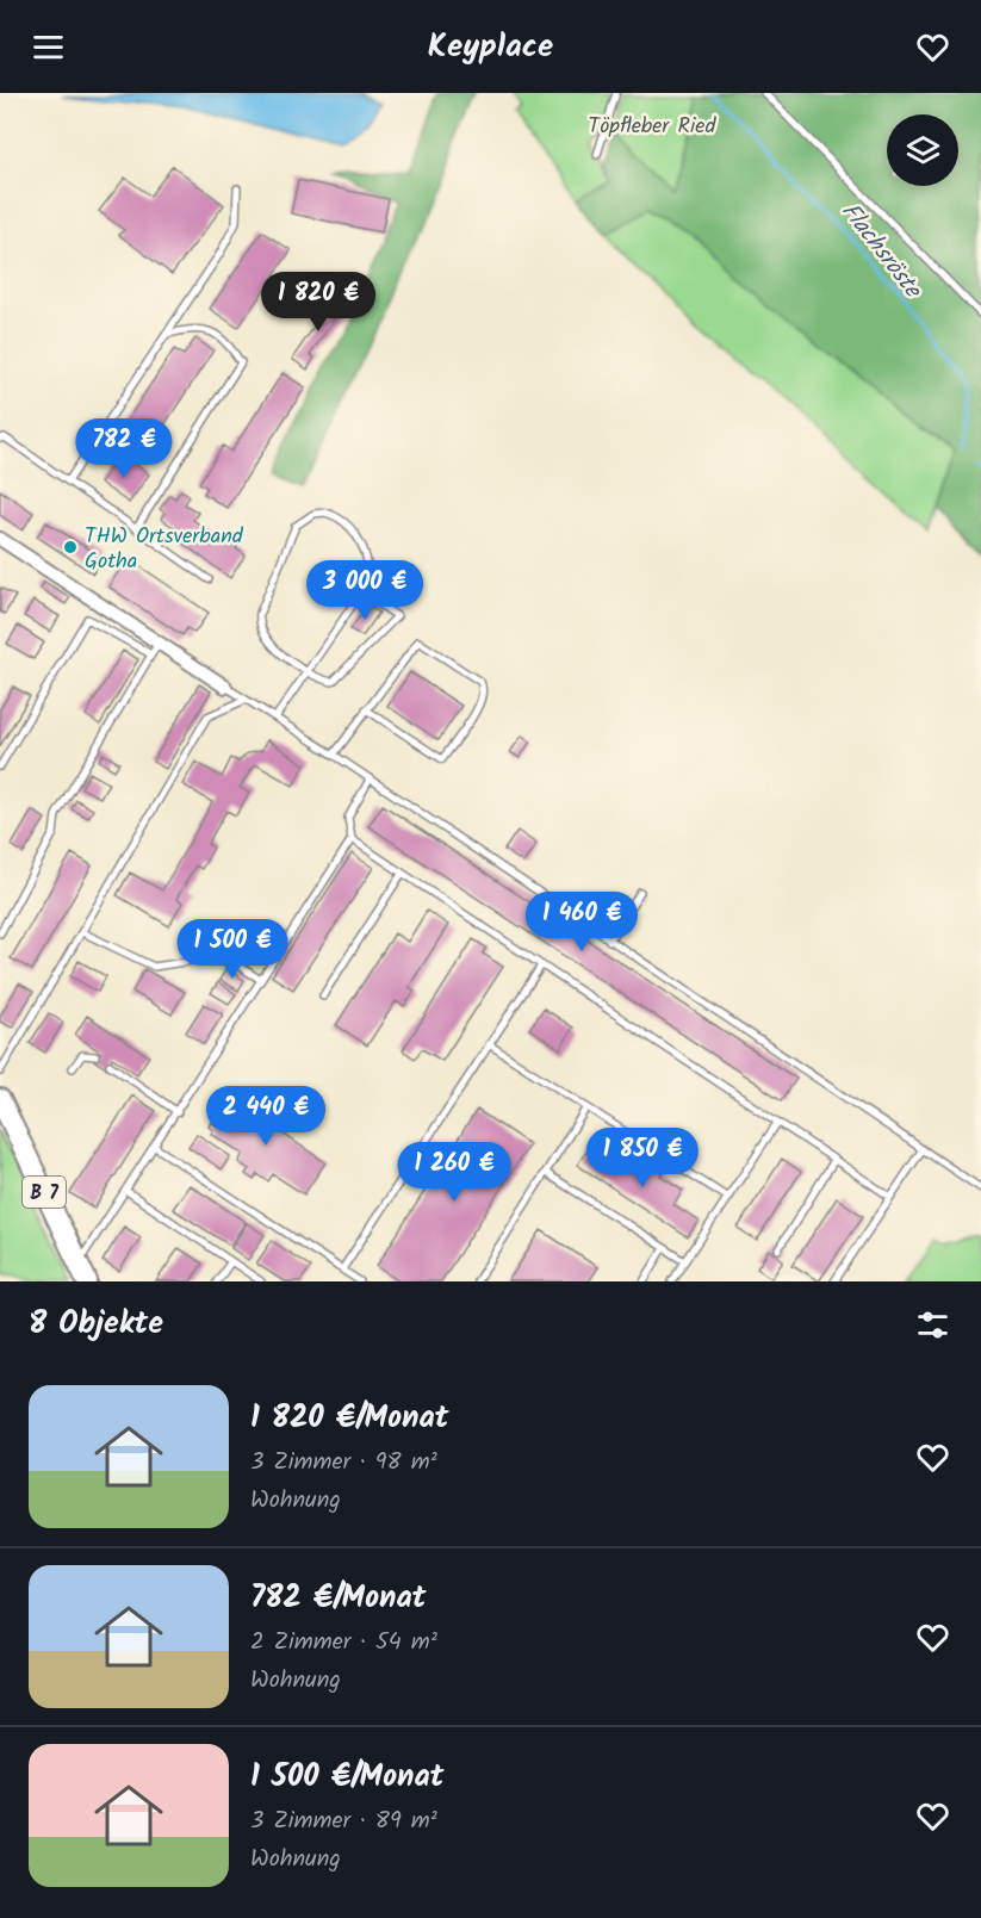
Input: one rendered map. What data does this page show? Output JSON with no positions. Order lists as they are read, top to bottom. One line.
{"streets":{"main road":["B 7"]},"water":["Flachsröste"],"parks":["Töpfleber Ried"],"places":["THW Ortsverband Gotha"],"page":{"header":"Keyplace","price":["1 820 €","782 €","3 000 €","1 460 €","1 500 €","2 440 €","1 850 €","1 260 €"],"heading":"8 Objekte","list":[{"name":"1 820 €/Monat","note":"3 Zimmer · 98 m² · Wohnung"},{"name":"782 €/Monat","note":"2 Zimmer · 54 m² · Wohnung"},{"name":"1 500 €/Monat","note":"3 Zimmer · 89 m² · Wohnung"}]}}
